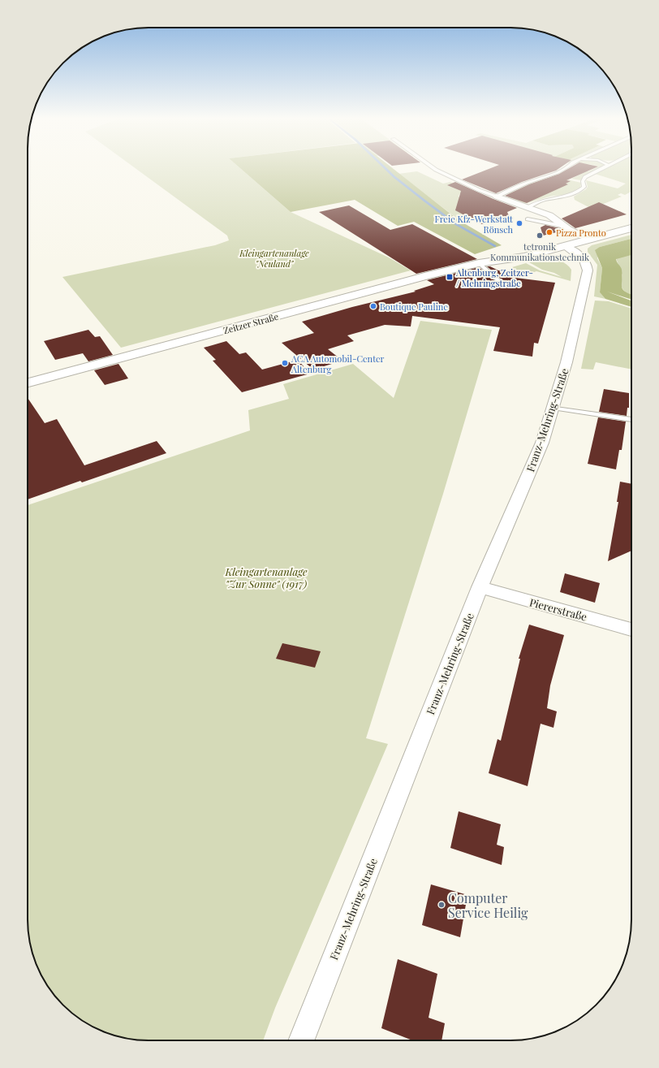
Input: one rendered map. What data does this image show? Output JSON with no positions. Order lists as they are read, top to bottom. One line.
{"streets":{"main road":["Zeitzer Straße"],"street":["Franz-Mehring-Straße","Piererstraße"]},"crossings":[["Zeitzer Straße","Franz-Mehring-Straße"],["Franz-Mehring-Straße","Piererstraße"]],"parks":["Kleingartenanlage \"Neuland\"","Kleingartenanlage \"Zur Sonne\" (1917)"],"places":{"other":["Freie Kfz-Werkstatt Rönsch","Pizza Pronto","tetronik Kommunikationstechnik","Boutique Pauline","ACA Automobil-Center Altenburg","Computer Service Heilig"],"transit":["Altenburg, Zeitzer- / Mehringstraße"]}}
